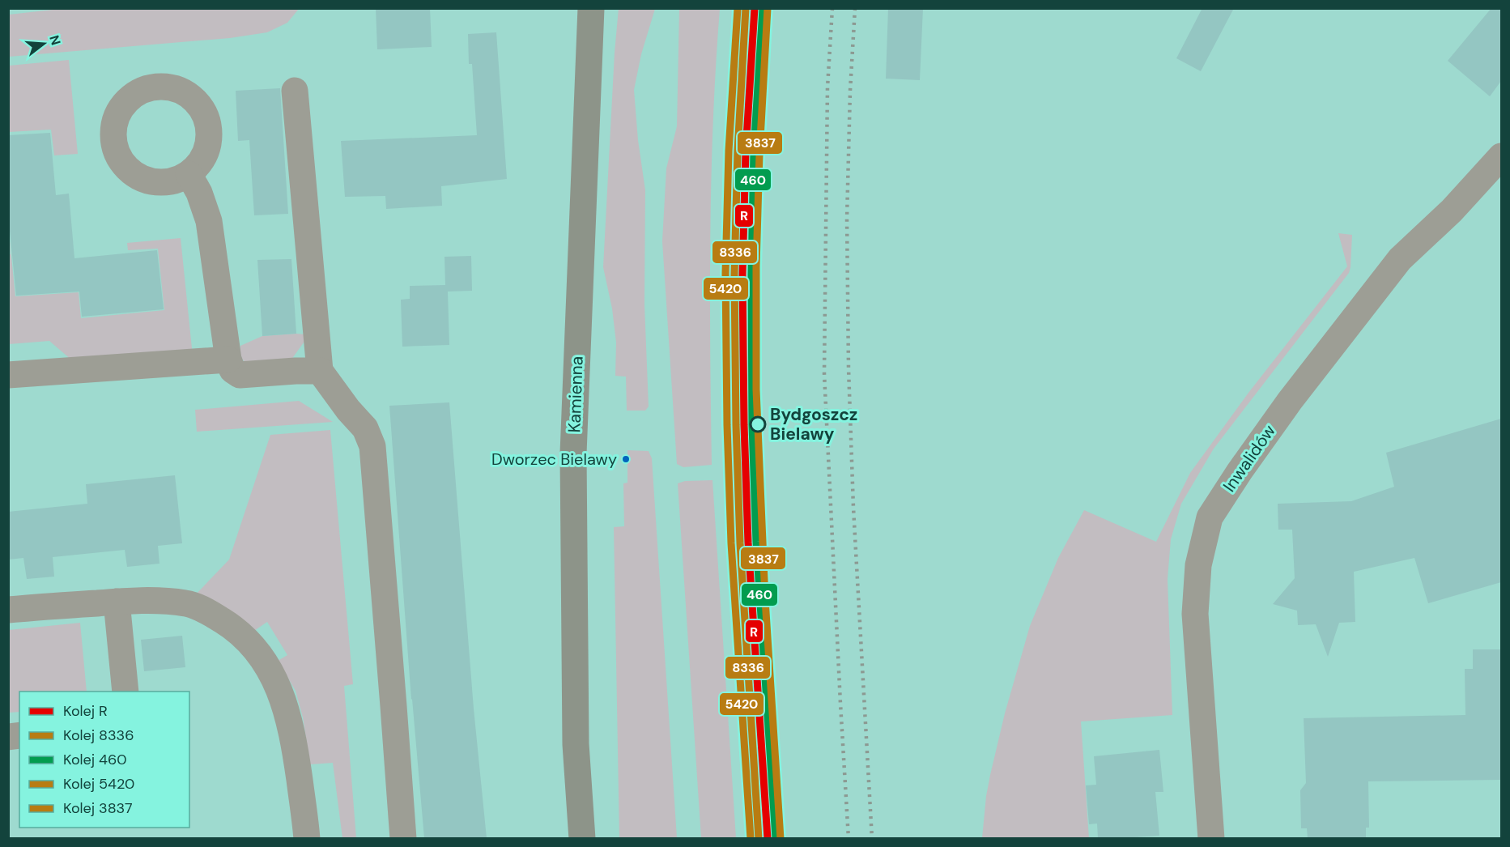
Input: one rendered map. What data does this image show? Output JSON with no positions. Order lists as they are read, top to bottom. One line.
{"streets":{"main road":["Kamienna"],"street":["Inwalidów"]},"places":["Bydgoszcz Bielawy","Dworzec Bielawy"],"lines":["rail line R","rail line 8336","rail line 5420","rail line 3837","rail line 460"],"legend":["Kolej R","Kolej 8336","Kolej 460","Kolej 5420","Kolej 3837"],"north":"right"}
